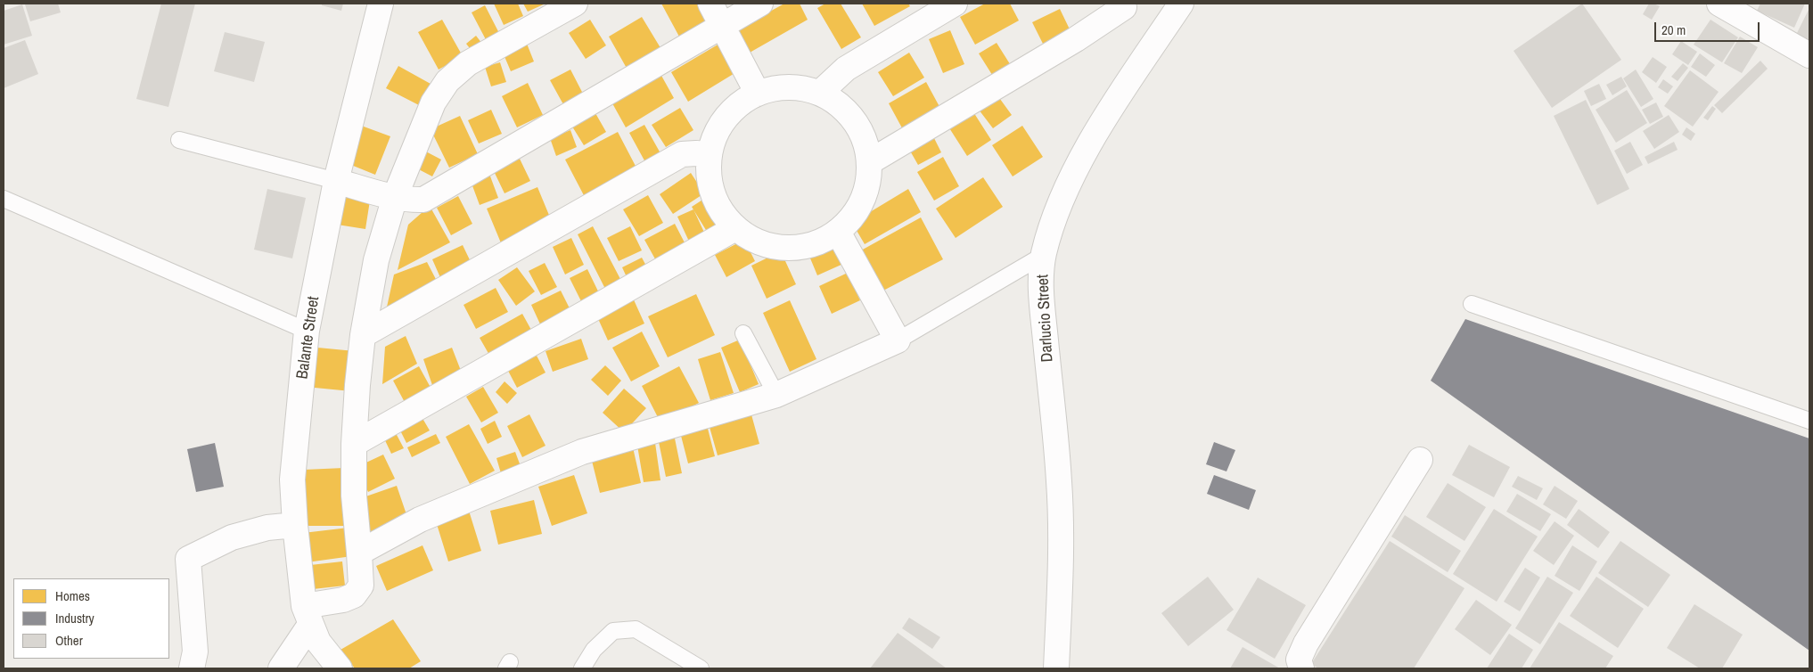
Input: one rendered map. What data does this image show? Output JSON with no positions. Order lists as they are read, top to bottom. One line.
{"streets":{"street":["Darlucio Street","Balante Street"]},"legend":["Homes","Industry","Other"],"scale_bar":"20 m"}
